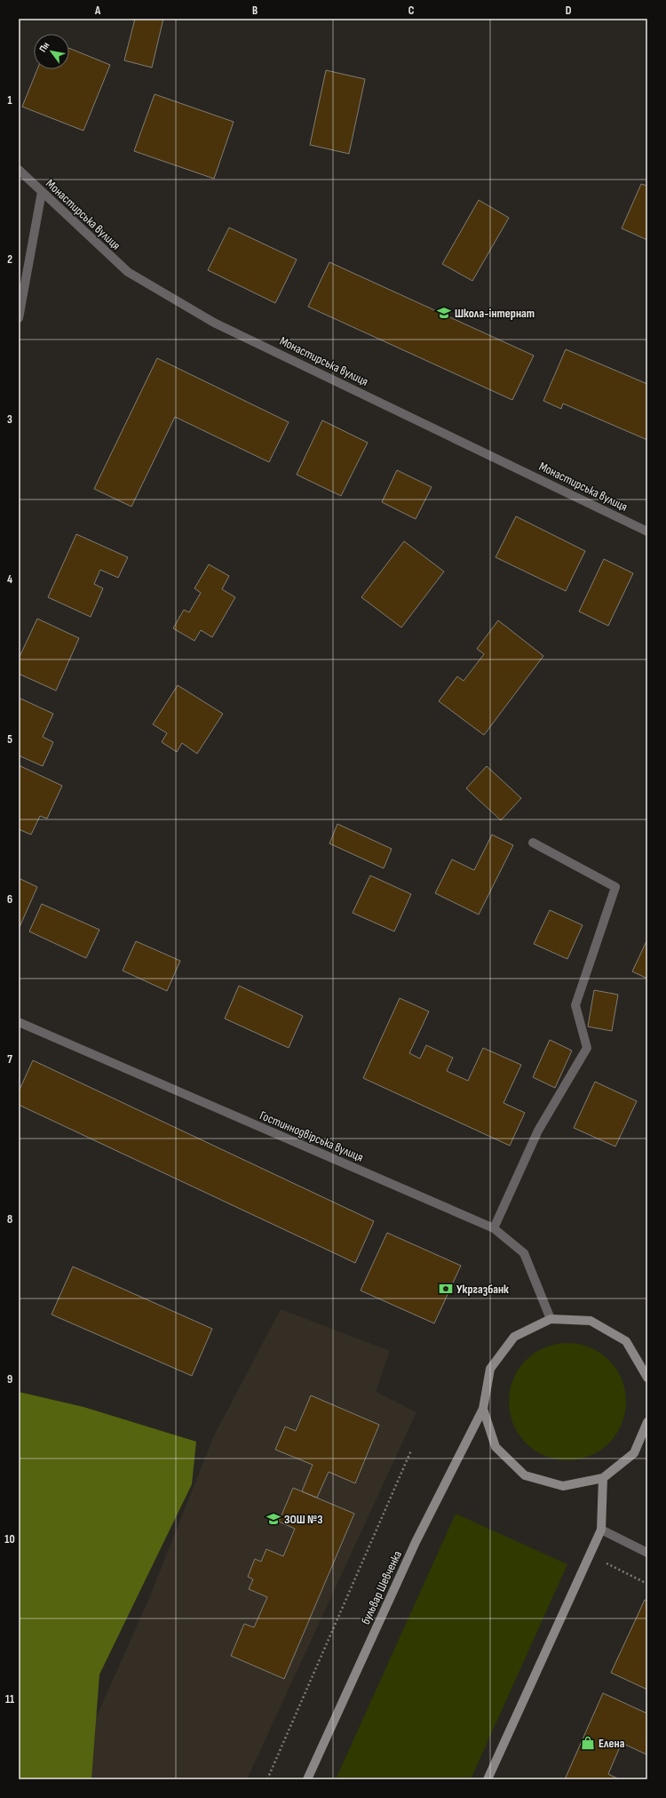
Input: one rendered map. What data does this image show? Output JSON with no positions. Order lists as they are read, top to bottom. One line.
{"streets":{"main road":["бульвар Шевченка"],"street":["Монастирська вулиця","Гостиннодвірська вулиця"]},"crossings":[["Гостиннодвірська вулиця","бульвар Шевченка"]],"places":{"school or university":["Школа-інтернат","ЗОШ №3"],"bank":["Укргазбанк"],"shop":["Елена"]},"north":"top left","grid":{"columns":["A","B","C","D"],"rows":["1","2","3","4","5","6","7","8","9","10","11"]}}
